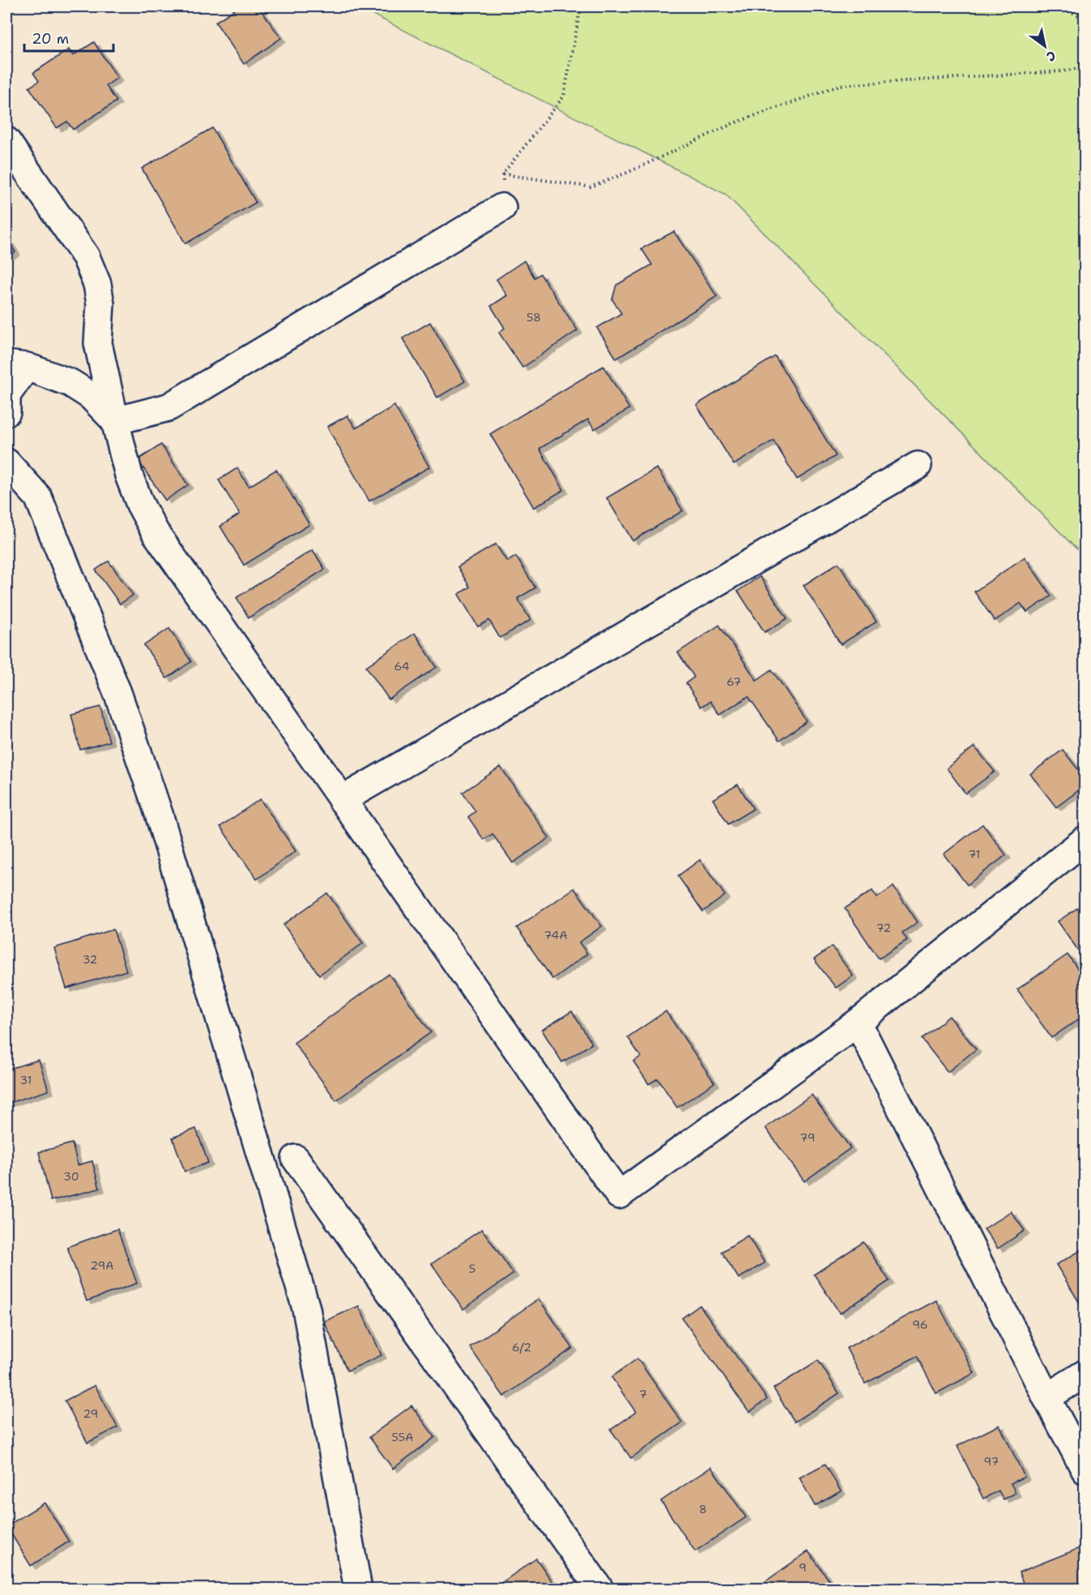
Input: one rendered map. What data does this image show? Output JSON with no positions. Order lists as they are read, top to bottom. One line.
{"house_numbers":["58","64","67","71","72","74А","32","31","79","30","29А","5","96","6/2","7","29","55А","97","8","9"],"scale_bar":"20 m","north":"bottom right"}
